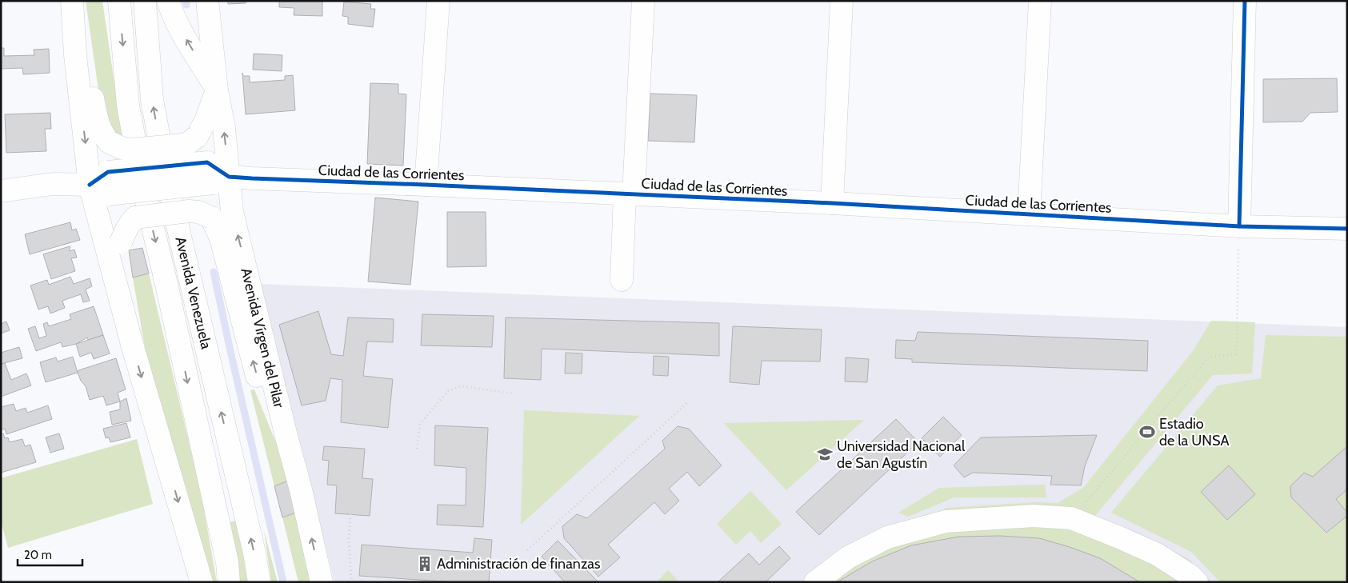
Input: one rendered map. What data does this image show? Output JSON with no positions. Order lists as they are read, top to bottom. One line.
{"streets":{"main road":["Ciudad de las Corrientes","Avenida Venezuela","Avenida Vírgen del Pilar"]},"crossings":[["Ciudad de las Corrientes","Avenida Vírgen del Pilar"]],"places":{"sports":["Estadio de la UNSA"],"school or university":["Universidad Nacional de San Agustín"],"building":["Administración de finanzas"]},"scale_bar":"20 m"}
